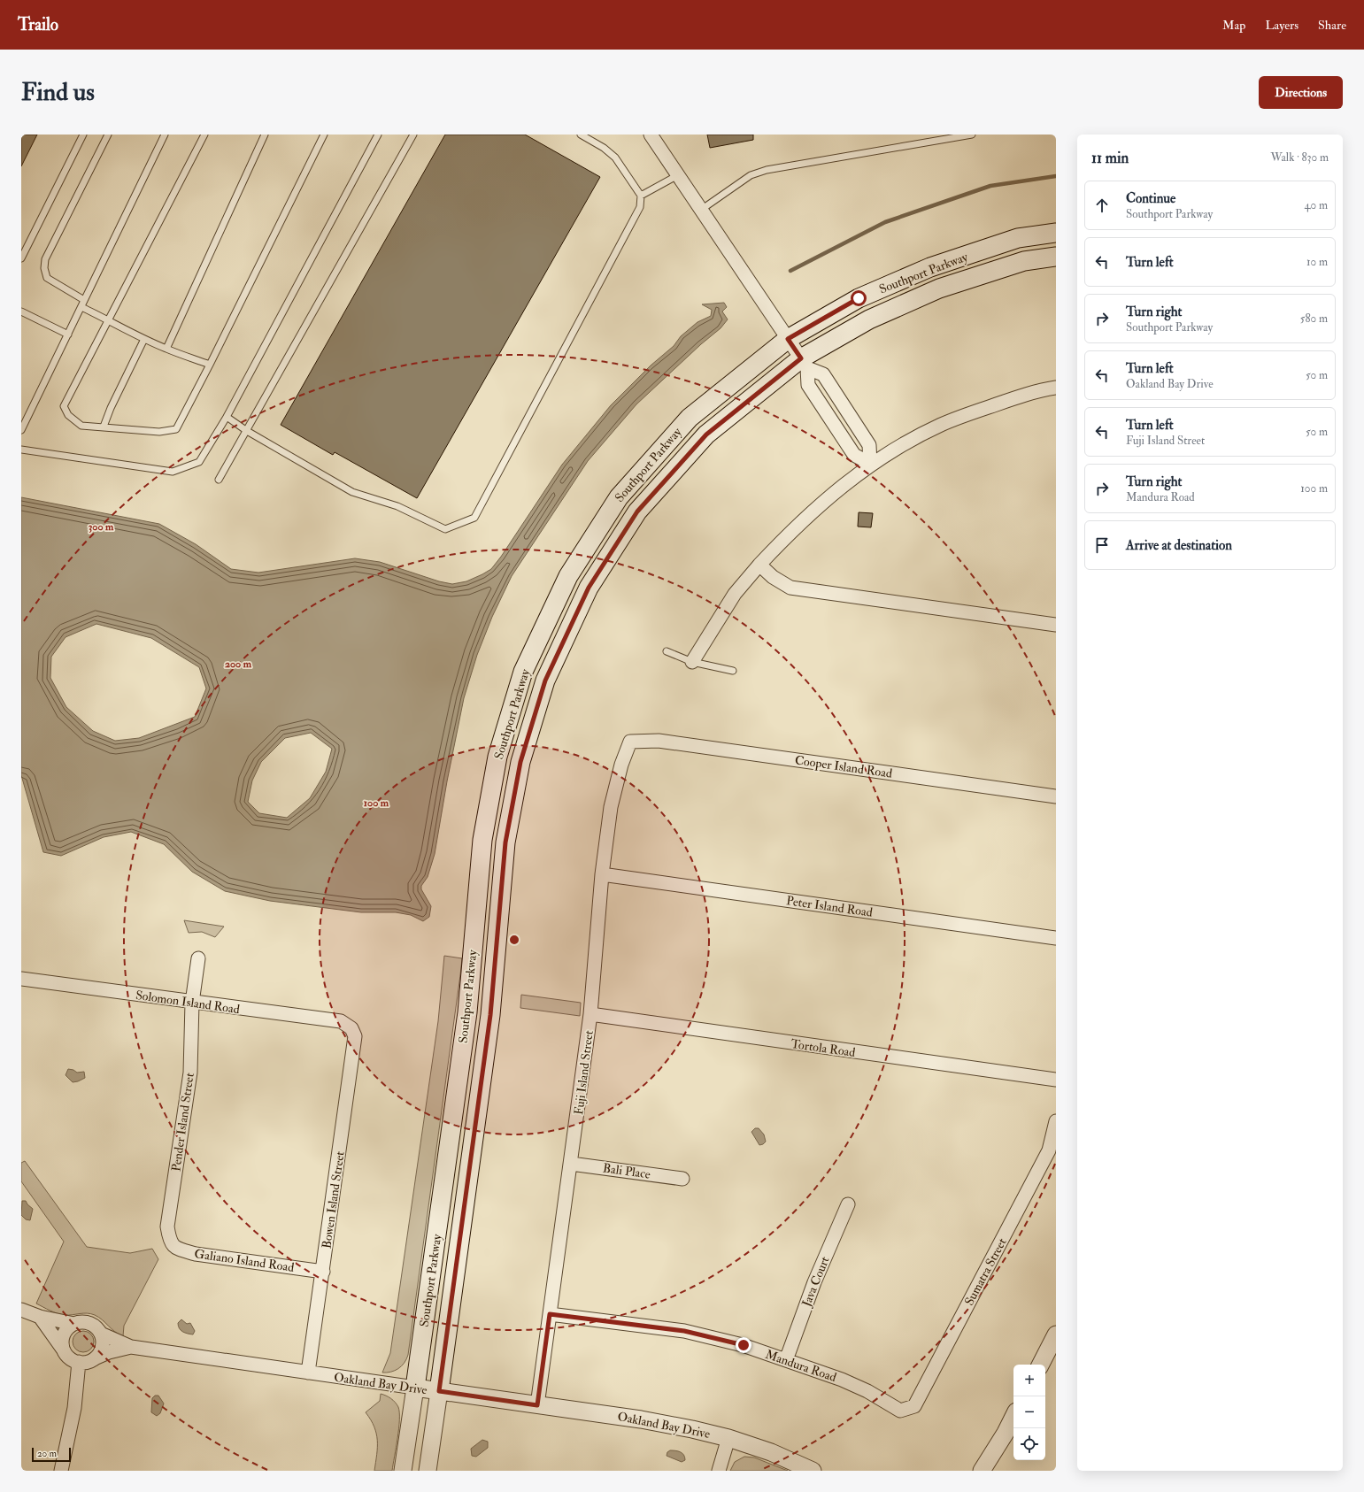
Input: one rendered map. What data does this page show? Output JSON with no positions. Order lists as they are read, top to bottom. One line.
{"streets":{"main road":["Southport Parkway"],"street":["Cooper Island Road","Peter Island Road","Solomon Island Road","Tortola Road","Fuji Island Street","Pender Island Street","Bali Place","Bowen Island Street","Galiano Island Road","Sumatra Street","Java Court","Mandura Road","Oakland Bay Drive"]},"crossings":[["Southport Parkway","Oakland Bay Drive"],["Cooper Island Road","Fuji Island Street"],["Peter Island Road","Fuji Island Street"],["Solomon Island Road","Pender Island Street"],["Solomon Island Road","Bowen Island Street"],["Tortola Road","Fuji Island Street"],["Fuji Island Street","Bali Place"],["Fuji Island Street","Mandura Road"],["Fuji Island Street","Oakland Bay Drive"],["Pender Island Street","Galiano Island Road"],["Bowen Island Street","Galiano Island Road"],["Bowen Island Street","Oakland Bay Drive"],["Sumatra Street","Mandura Road"],["Java Court","Mandura Road"]],"scale_bar":"20 m","page":{"header":"Trailo","nav":["Map","Layers","Share"],"buttons":"Directions","title":"Find us","heading":["11 min","Walk · 830 m"],"list":[["Continue","Southport Parkway","40 m"],["Turn left","10 m"],["Turn right","Southport Parkway","580 m"],["Turn left","Oakland Bay Drive","50 m"],["Turn left","Fuji Island Street","50 m"],["Turn right","Mandura Road","100 m"],"Arrive at destination"],"map_buttons":["+","−"],"scale":"20 m"},"rings":["300 m","200 m","100 m"]}
